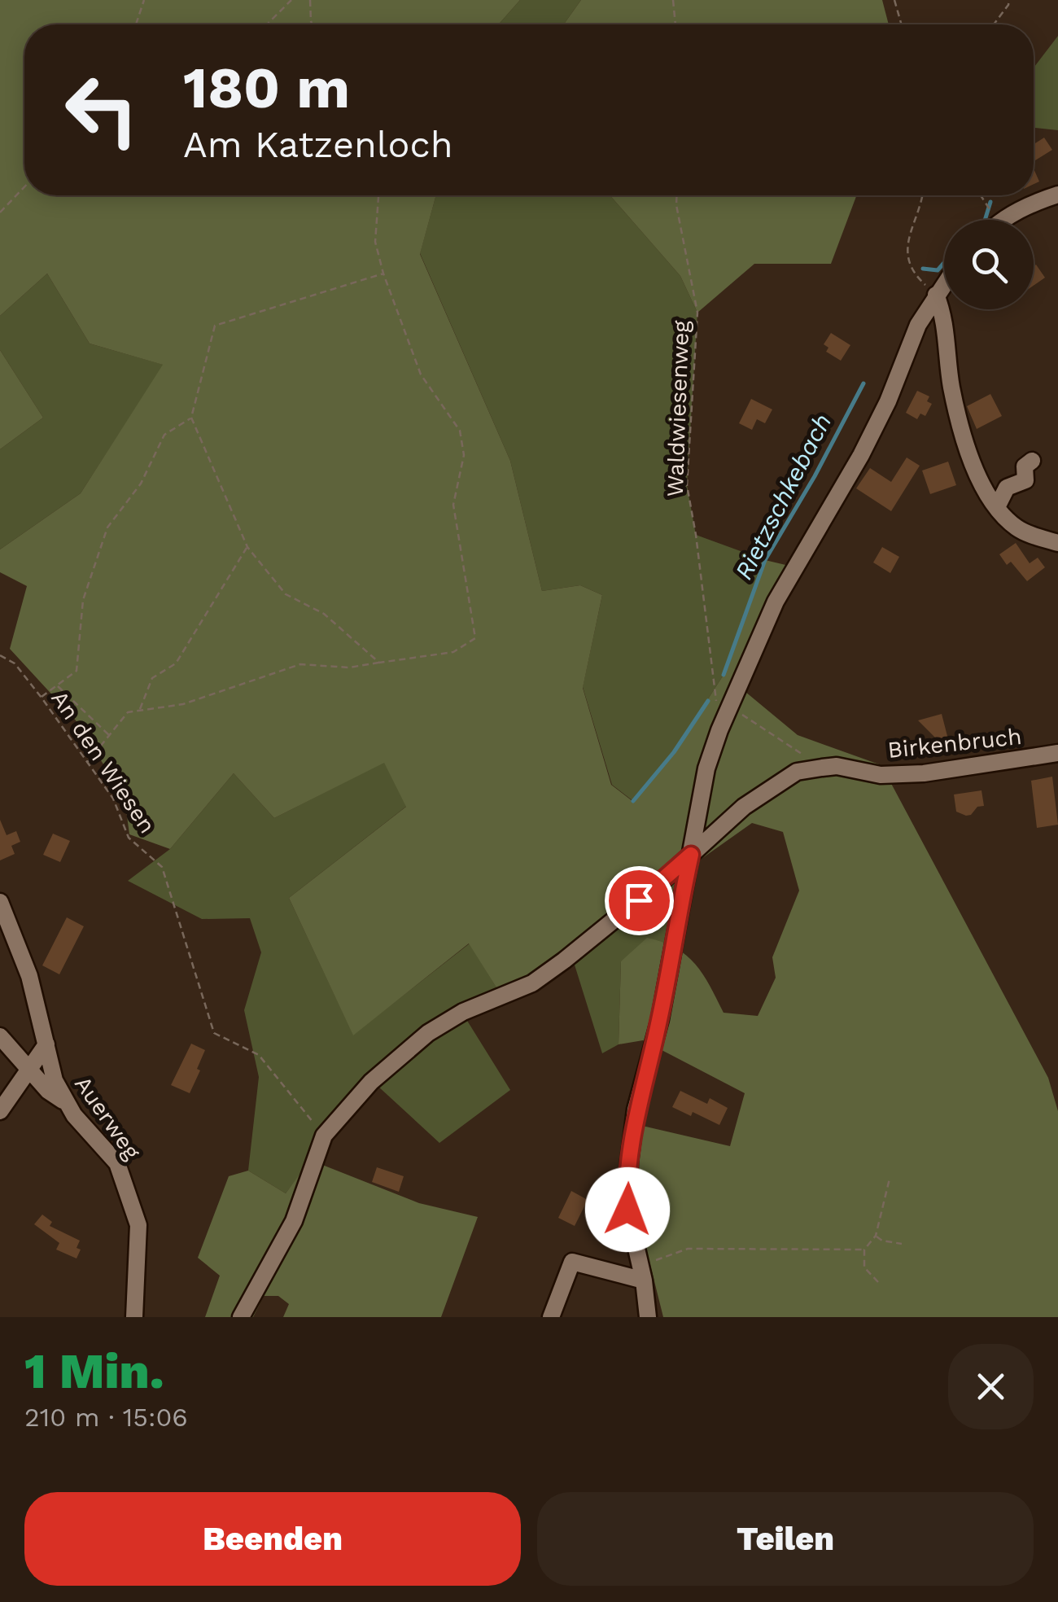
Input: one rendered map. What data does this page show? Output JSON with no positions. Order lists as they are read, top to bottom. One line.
{"streets":{"street":["Birkenbruch","Auerweg"],"path":["Waldwiesenweg","An den Wiesen"]},"crossings":[["Birkenbruch","An den Wiesen"]],"water":["Rietzschkebach"],"page":{"turn":["180 m","Am Katzenloch"],"heading":["1 Min.","210 m · 15:06"],"buttons":["Beenden","Teilen"]}}
